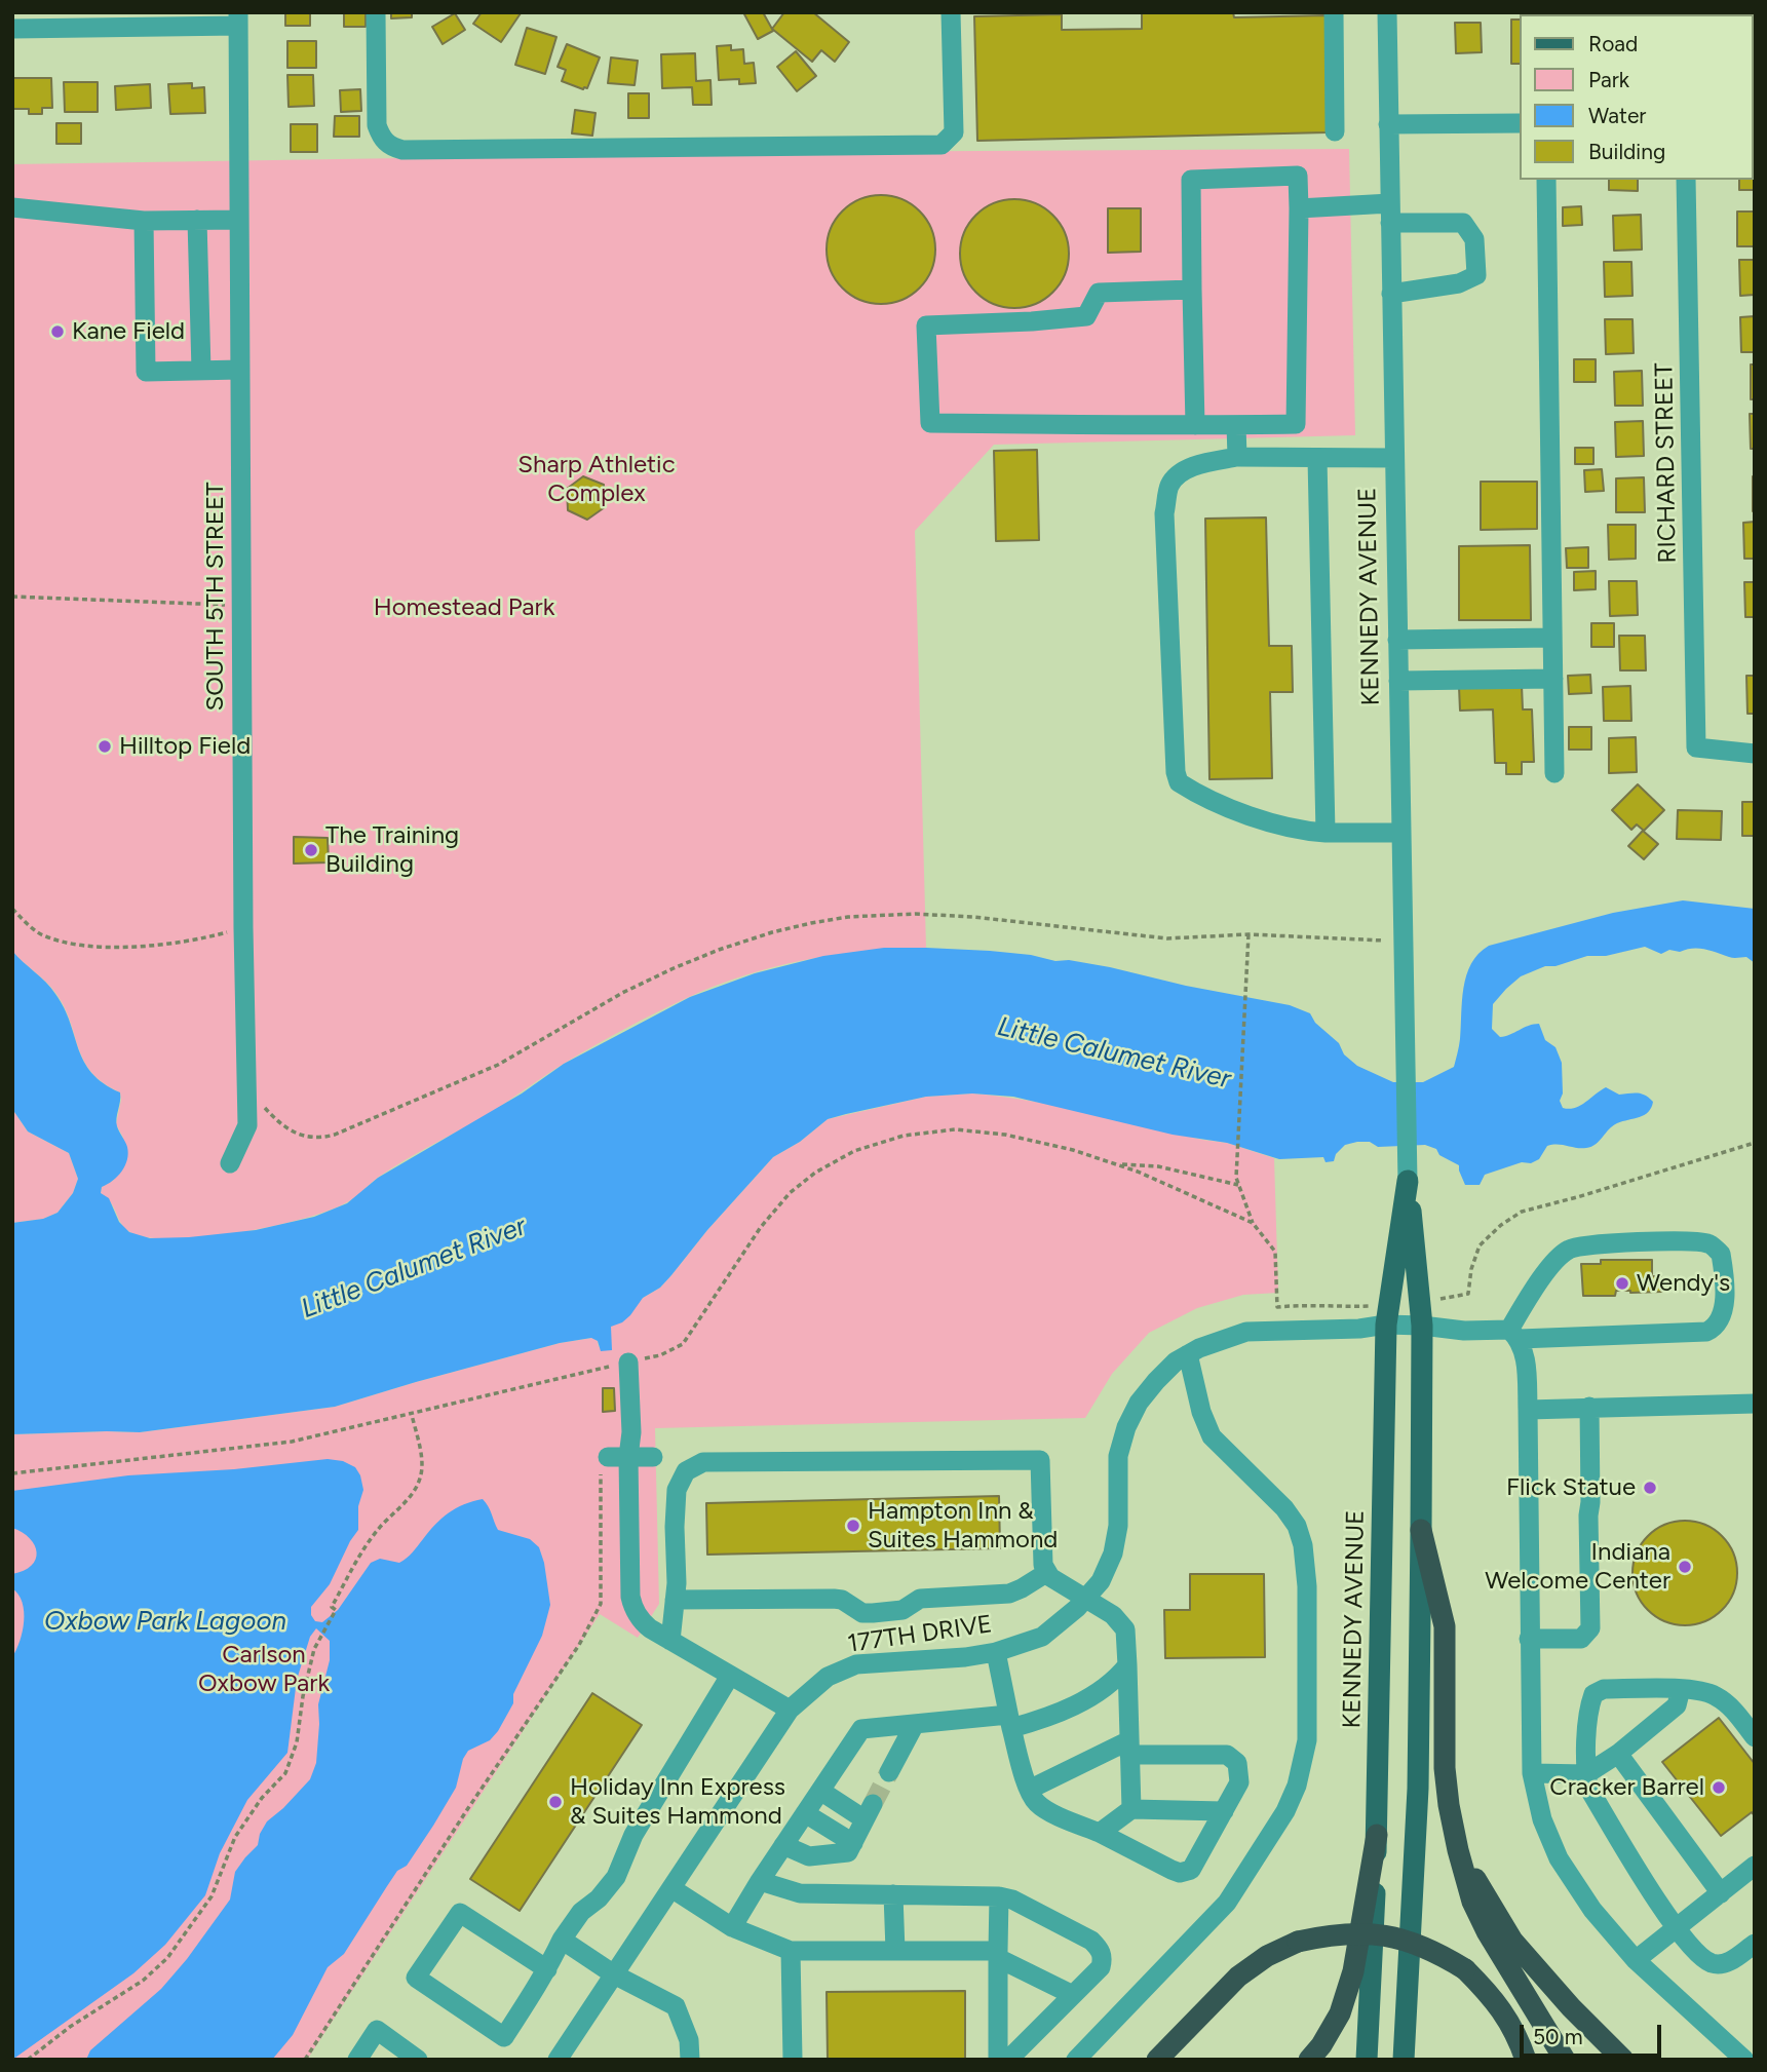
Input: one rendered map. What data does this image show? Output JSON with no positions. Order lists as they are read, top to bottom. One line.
{"streets":{"main road":["KENNEDY AVENUE"],"street":["RICHARD STREET","SOUTH 5TH STREET","177TH DRIVE"]},"crossings":[["KENNEDY AVENUE","177TH DRIVE"]],"water":["Little Calumet River","Oxbow Park Lagoon"],"parks":["Sharp Athletic Complex","Homestead Park","Carlson Oxbow Park"],"places":["Kane Field","Hilltop Field","The Training Building","Wendy's","Flick Statue","Hampton Inn & Suites Hammond","Indiana Welcome Center","Cracker Barrel","Holiday Inn Express & Suites Hammond"],"legend":["Road","Park","Water","Building"],"scale_bar":"50 m"}
